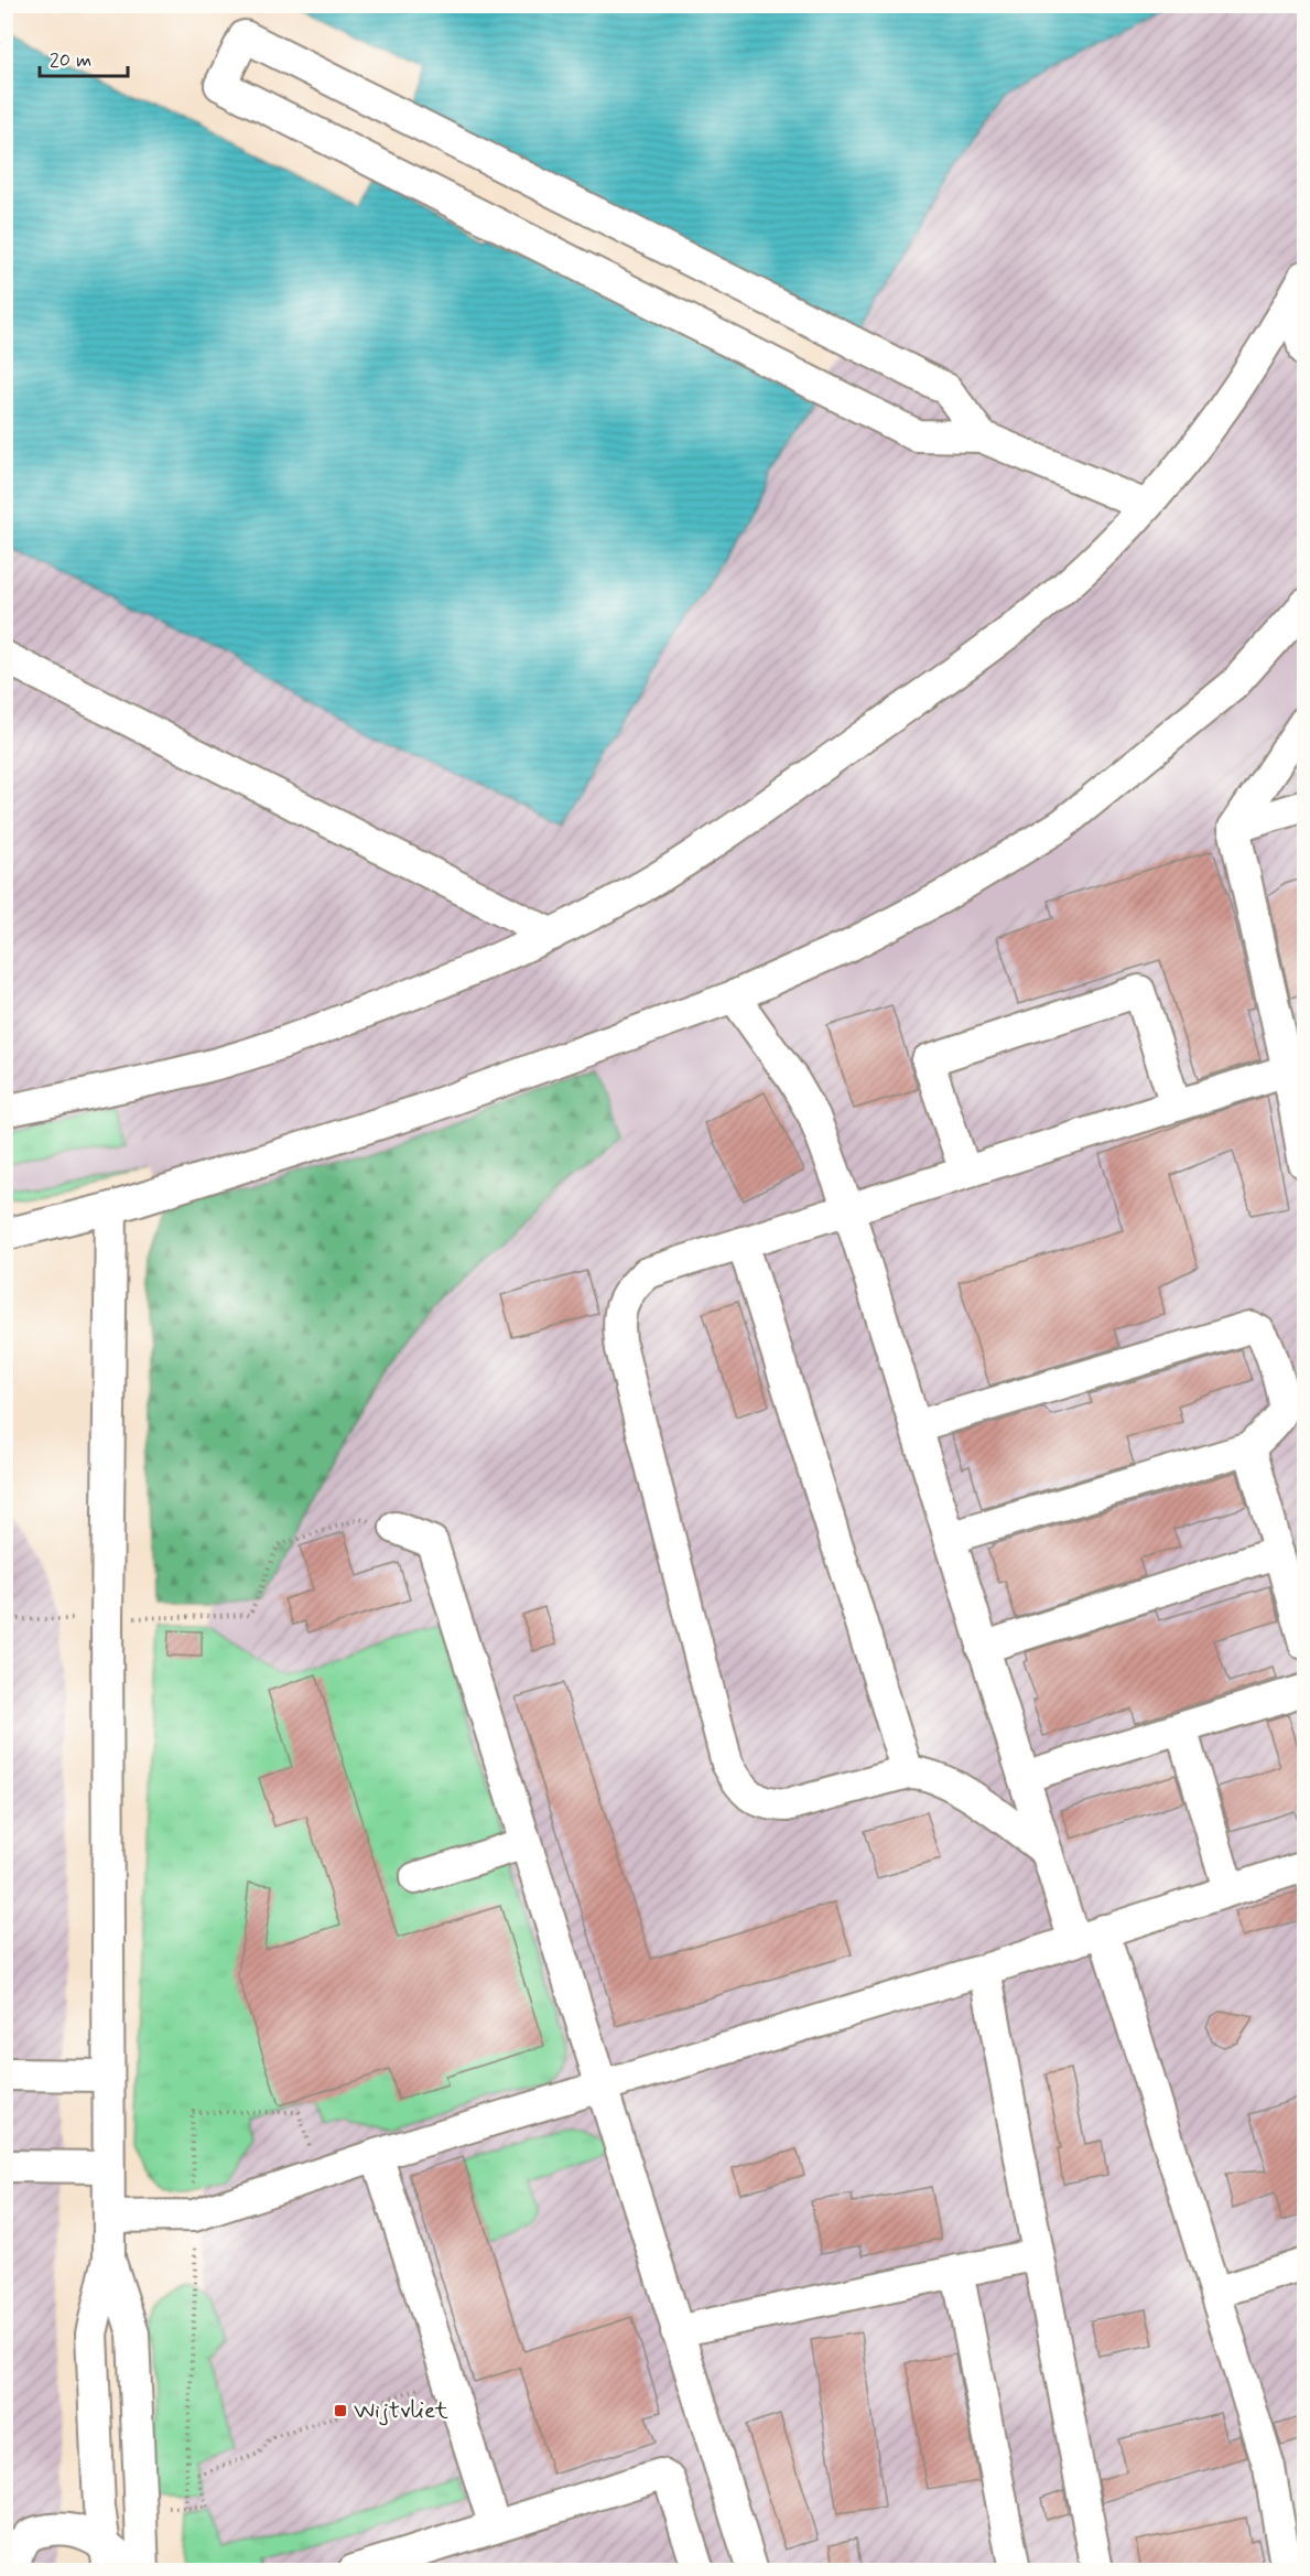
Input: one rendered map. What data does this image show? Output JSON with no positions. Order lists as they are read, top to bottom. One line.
{"places":{"transit":["Wijtvliet"]},"scale_bar":"20 m"}
